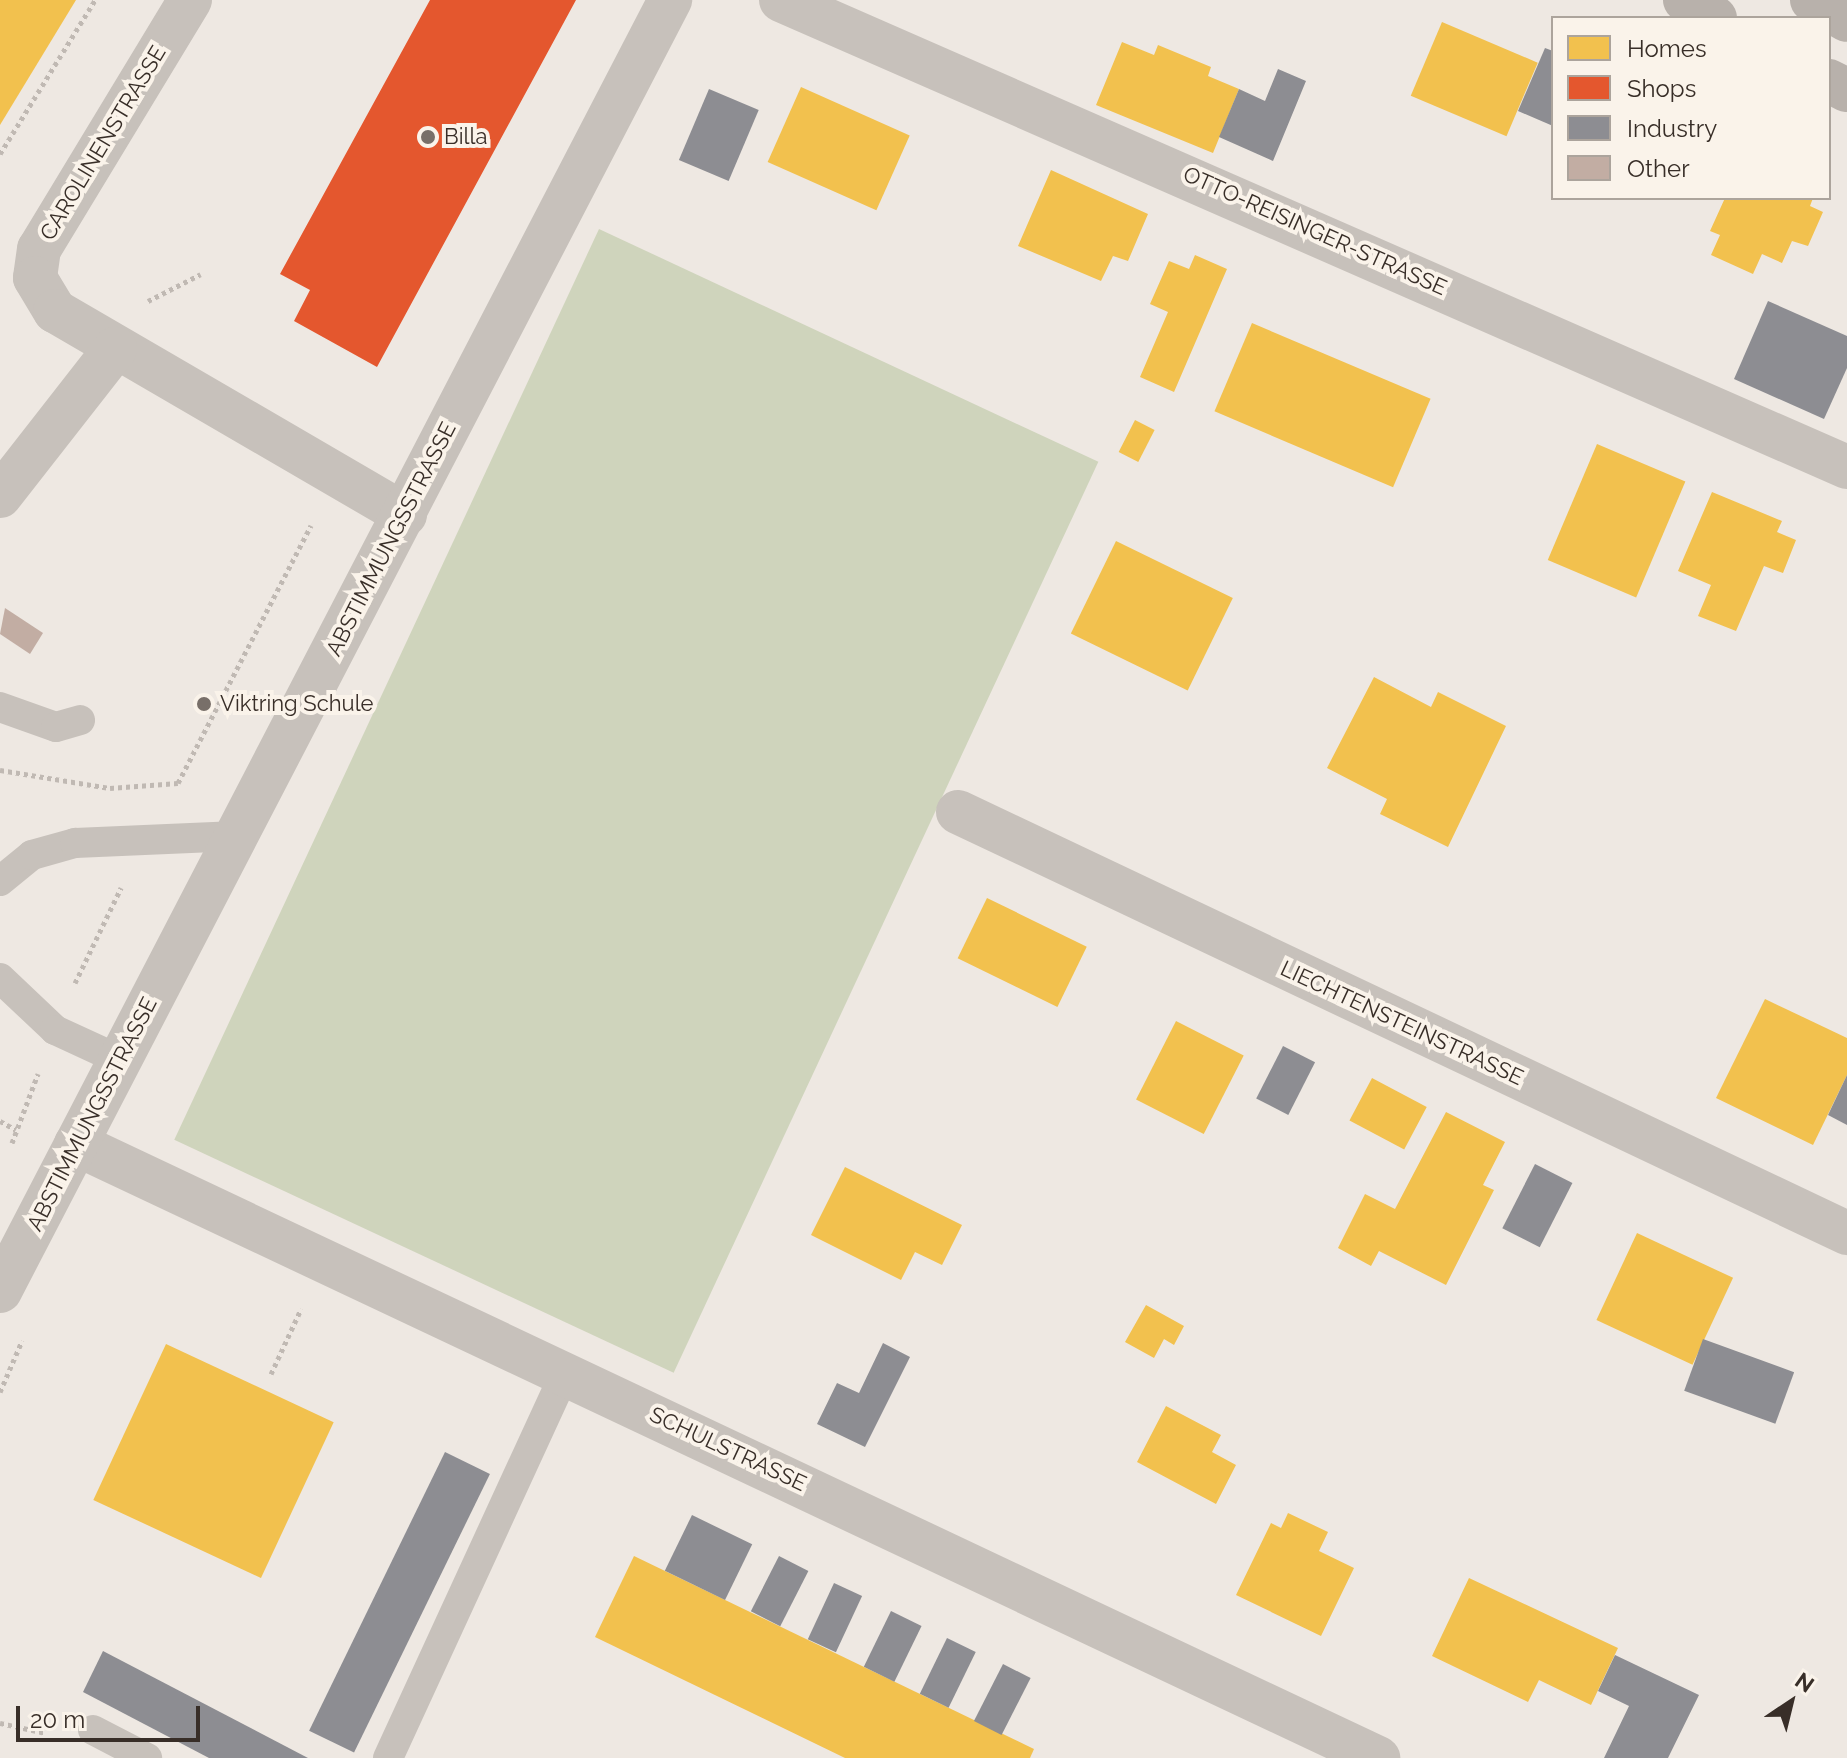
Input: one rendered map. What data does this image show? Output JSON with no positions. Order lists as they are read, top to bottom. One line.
{"streets":{"street":["CAROLINENSTRASSE","OTTO-REISINGER-STRASSE","ABSTIMMUNGSSTRASSE","LIECHTENSTEINSTRASSE","SCHULSTRASSE"]},"crossings":[["CAROLINENSTRASSE","ABSTIMMUNGSSTRASSE"],["ABSTIMMUNGSSTRASSE","SCHULSTRASSE"]],"places":["Billa","Viktring Schule"],"legend":["Homes","Shops","Industry","Other"],"scale_bar":"20 m","north":"top right"}
